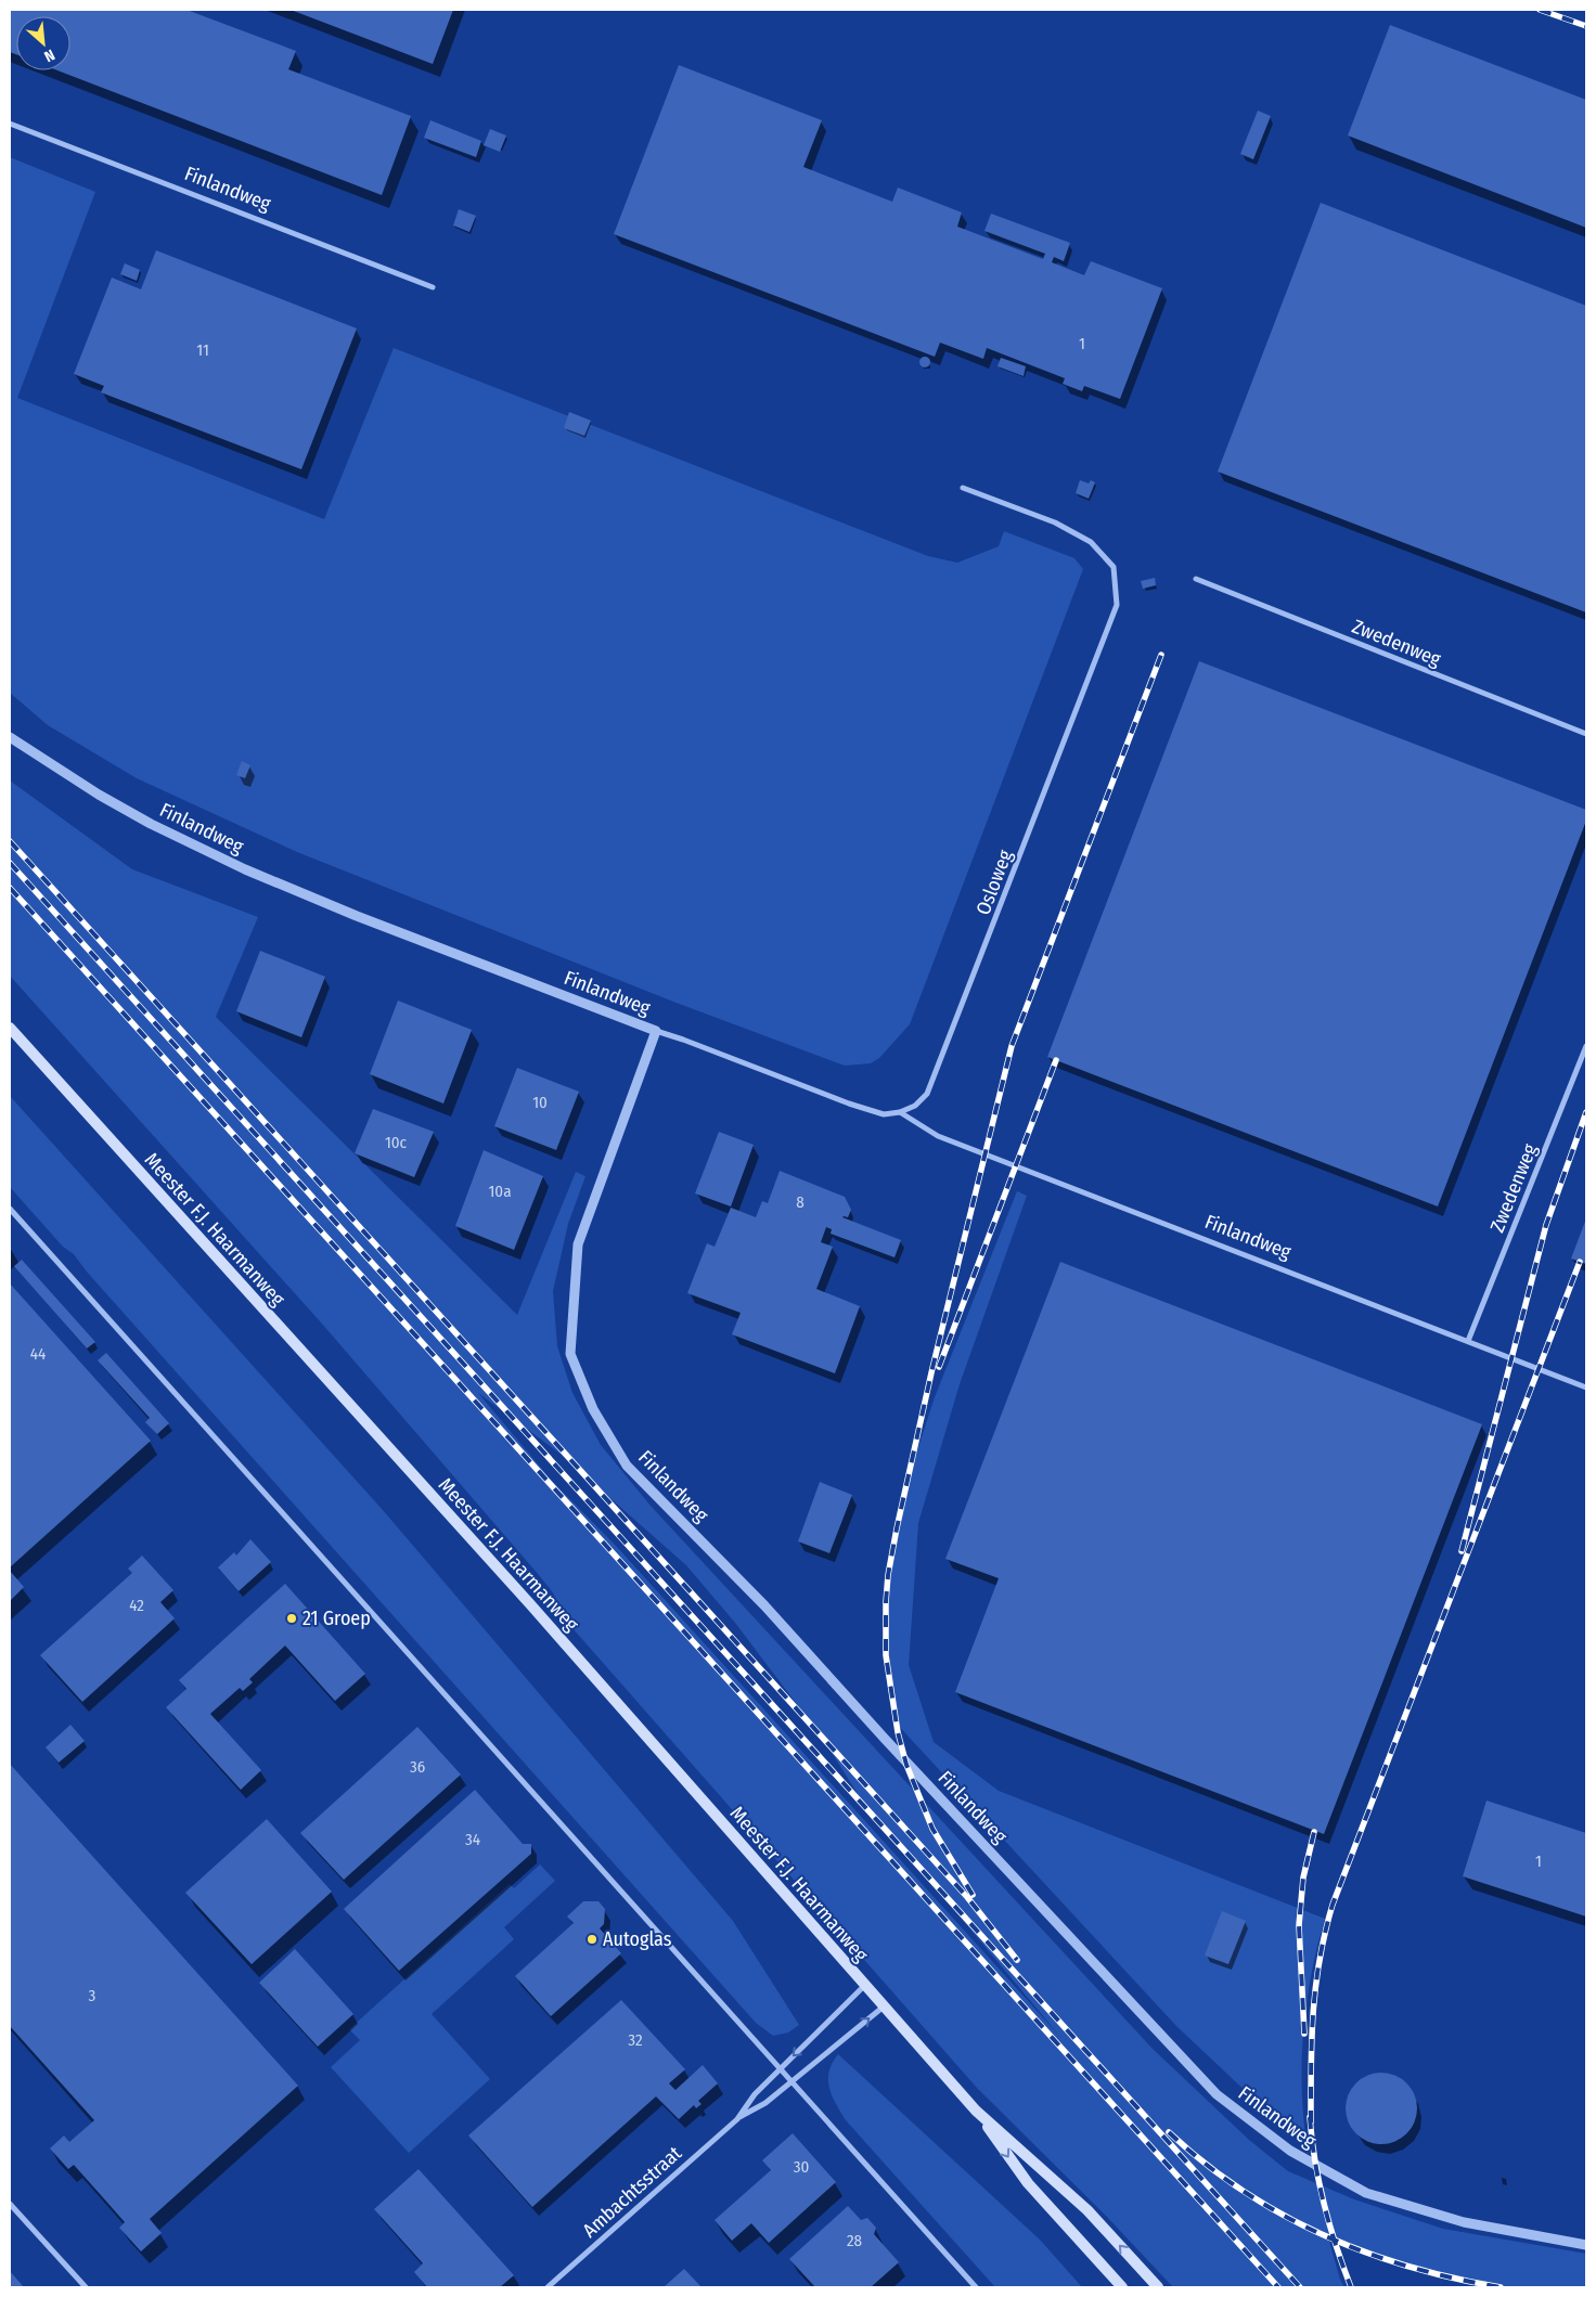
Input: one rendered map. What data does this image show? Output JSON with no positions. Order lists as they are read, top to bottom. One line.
{"streets":{"main road":["Meester F.J. Haarmanweg"],"street":["Finlandweg","Zwedenweg","Osloweg","Ambachtsstraat"]},"crossings":[["Finlandweg","Zwedenweg"],["Finlandweg","Osloweg"],["Meester F.J. Haarmanweg","Ambachtsstraat"]],"places":["21 Groep","Autoglas"],"house_numbers":["1","11","10","10c","10a","8","44","42","36","34","1","3","32","30","28"],"north":"bottom right"}
